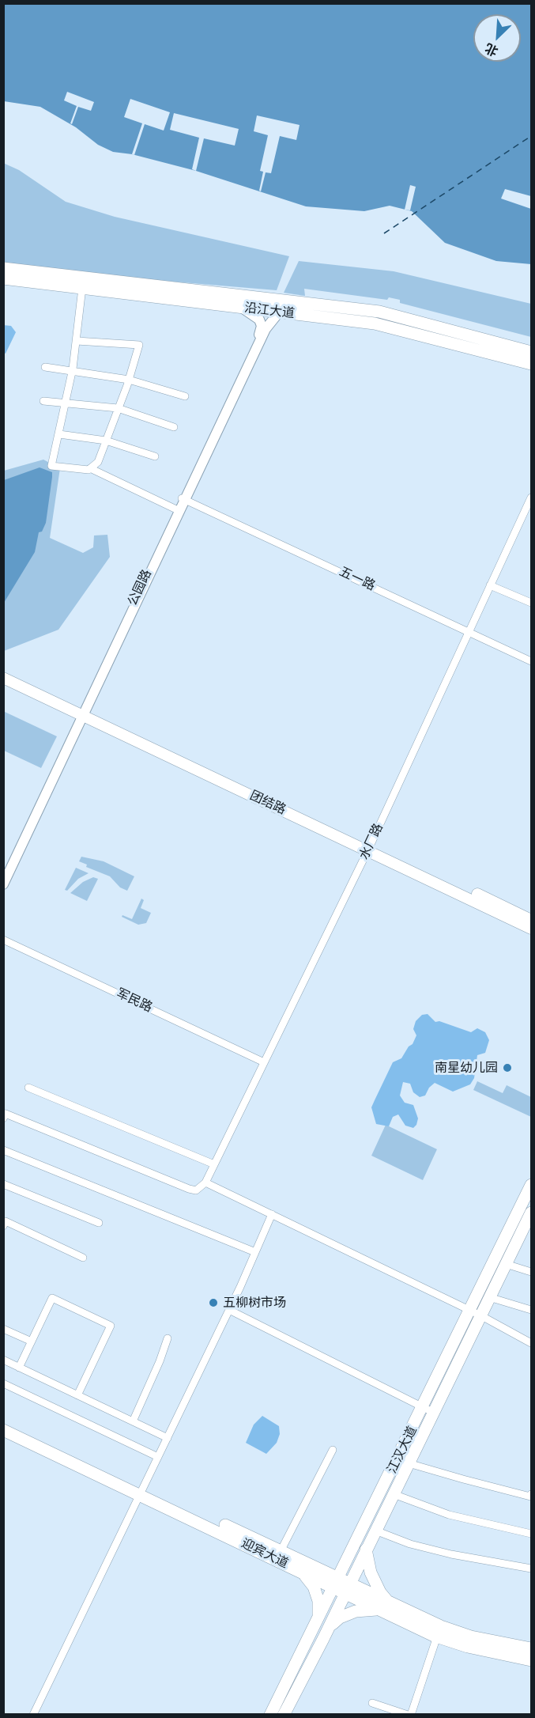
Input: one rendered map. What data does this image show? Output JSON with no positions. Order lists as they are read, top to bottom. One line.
{"streets":{"main road":["沿江大道","团结路","江汉大道","迎宾大道"],"street":["五一路","公园路","水厂路","军民路"]},"crossings":[["沿江大道","公园路"],["五一路","公园路"],["五一路","水厂路"],["公园路","团结路"],["团结路","水厂路"],["水厂路","军民路"],["江汉大道","迎宾大道"]],"places":["南星幼儿园","五柳树市场"],"north":"bottom left"}
